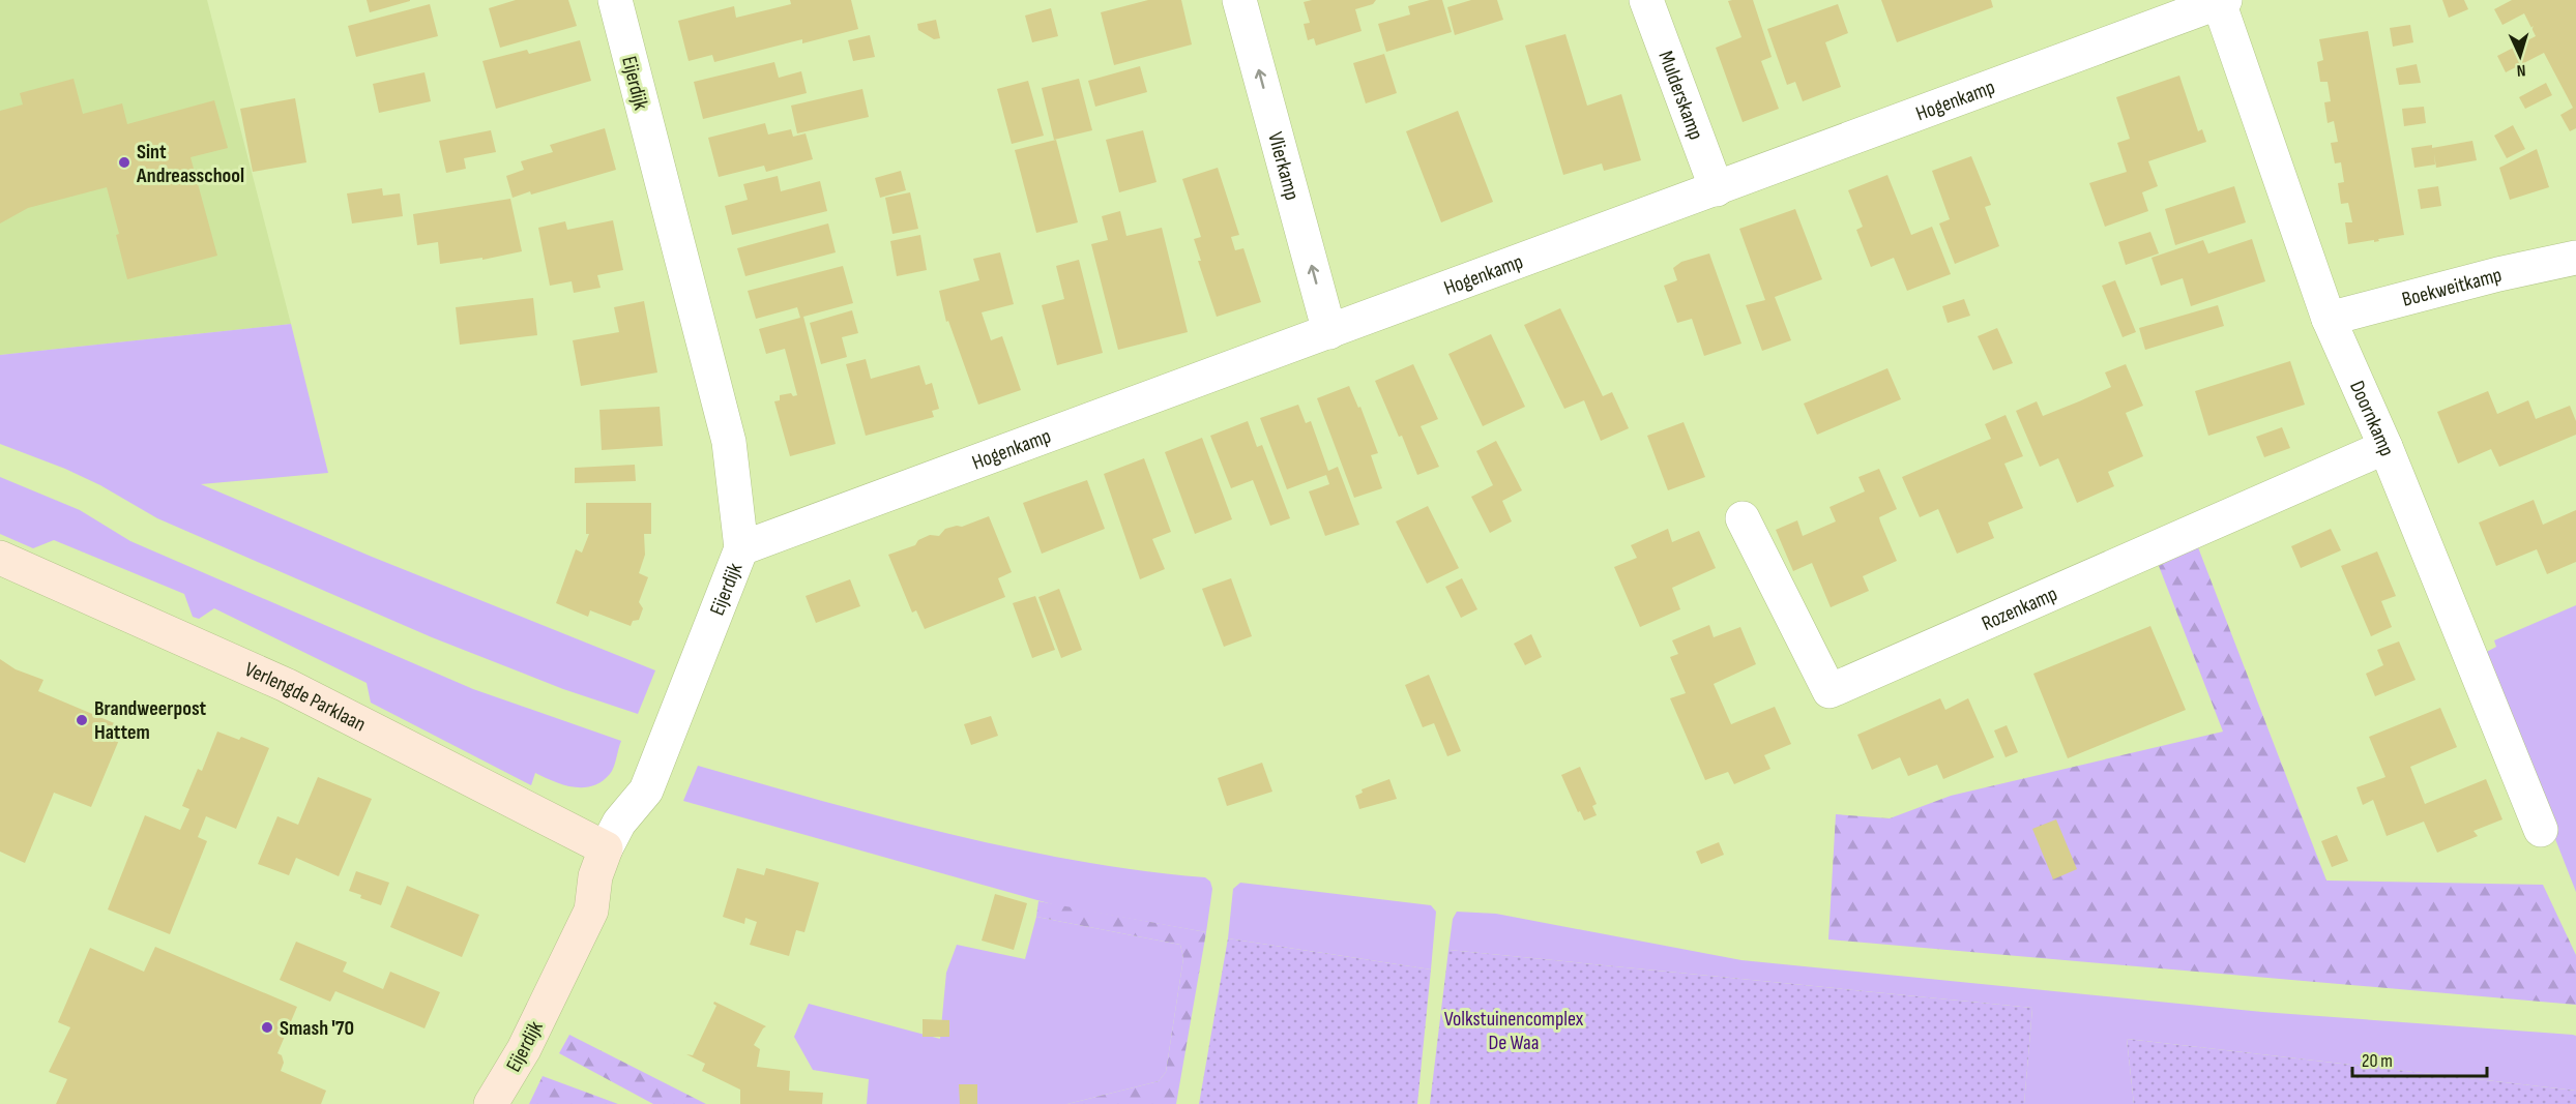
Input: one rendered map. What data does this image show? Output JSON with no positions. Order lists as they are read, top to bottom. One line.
{"streets":{"street":["Eijerdijk","Mulderskamp","Hogenkamp","Vlierkamp","Boekweitkamp","Doornkamp","Rozenkamp","Verlengde Parklaan"]},"crossings":[["Eijerdijk","Hogenkamp"],["Eijerdijk","Verlengde Parklaan"],["Mulderskamp","Hogenkamp"],["Hogenkamp","Vlierkamp"],["Hogenkamp","Doornkamp"],["Boekweitkamp","Doornkamp"],["Doornkamp","Rozenkamp"]],"one_way":["Vlierkamp"],"parks":["Volkstuinencomplex De Waa"],"places":["Sint Andreasschool","Brandweerpost Hattem","Smash '70"],"scale_bar":"20 m","north":"bottom"}
